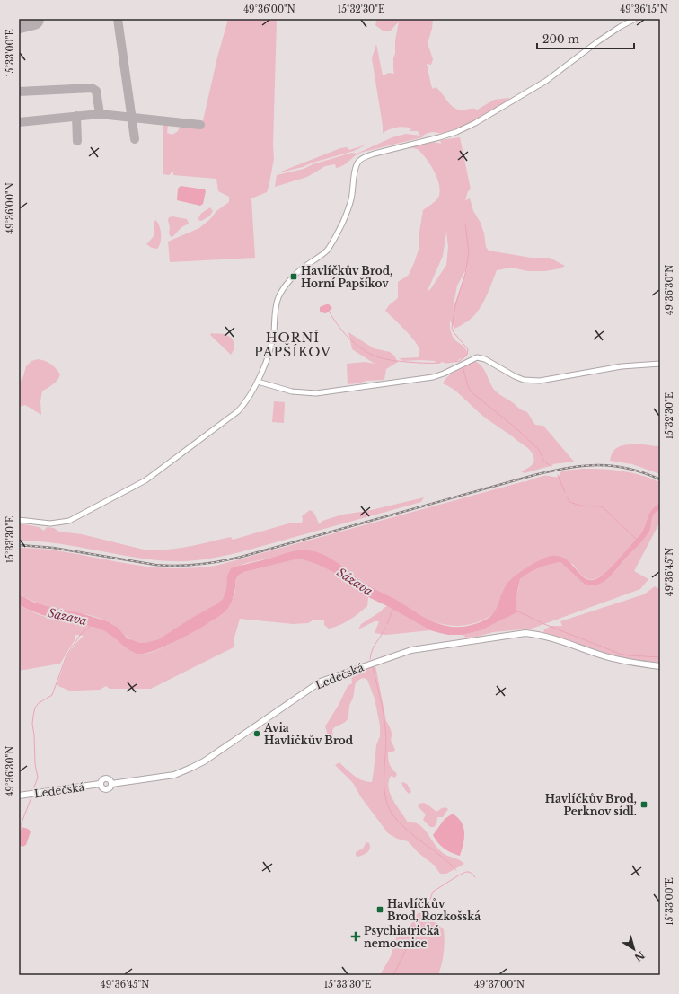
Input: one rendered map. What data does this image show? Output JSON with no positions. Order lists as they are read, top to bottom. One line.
{"streets":{"main road":["Ledečská"]},"districts":["HORNÍ PAPŠÍKOV"],"water":["Sázava"],"places":{"transit":["Havlíčkův Brod, Horní Papšíkov","Havlíčkův Brod, Perknov sídl.","Havlíčkův Brod, Rozkošská"],"other":["Avia Havlíčkův Brod"],"health":["Psychiatrická nemocnice"]},"scale_bar":"200 m","north":"bottom right","coordinates":["49°36'00\"N","15°32'30\"E","49°36'15\"N","15°33'00\"E","49°36'30\"N","15°33'30\"E","49°36'45\"N","49°37'00\"N"]}
